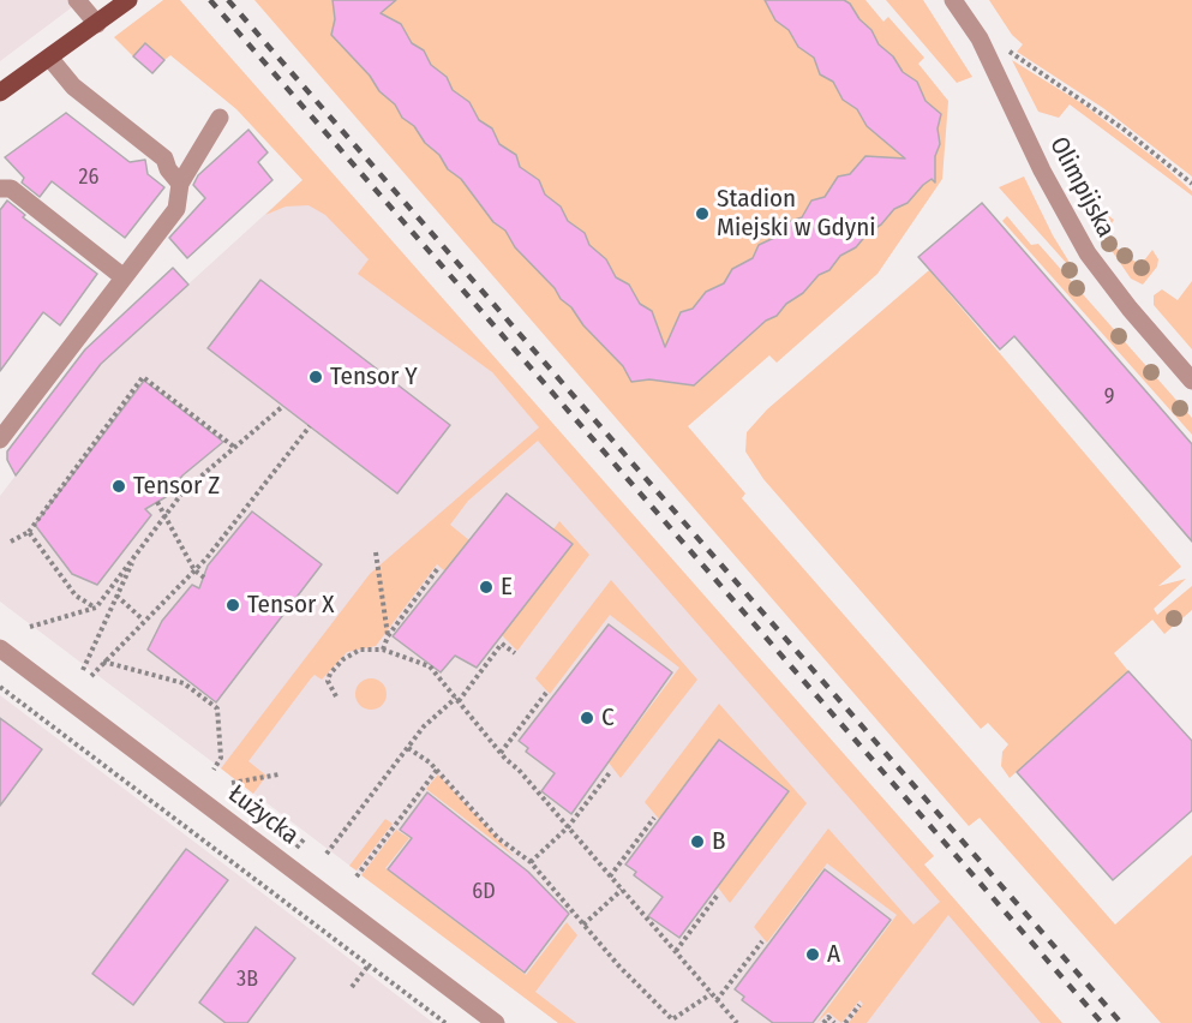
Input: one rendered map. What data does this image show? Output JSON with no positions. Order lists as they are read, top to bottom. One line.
{"streets":{"street":["Olimpijska","Łużycka"]},"places":["Stadion Miejski w Gdyni","Tensor Y","Tensor Z","E","Tensor X","C","B","A"],"house_numbers":["26","9","6D","3B"]}
